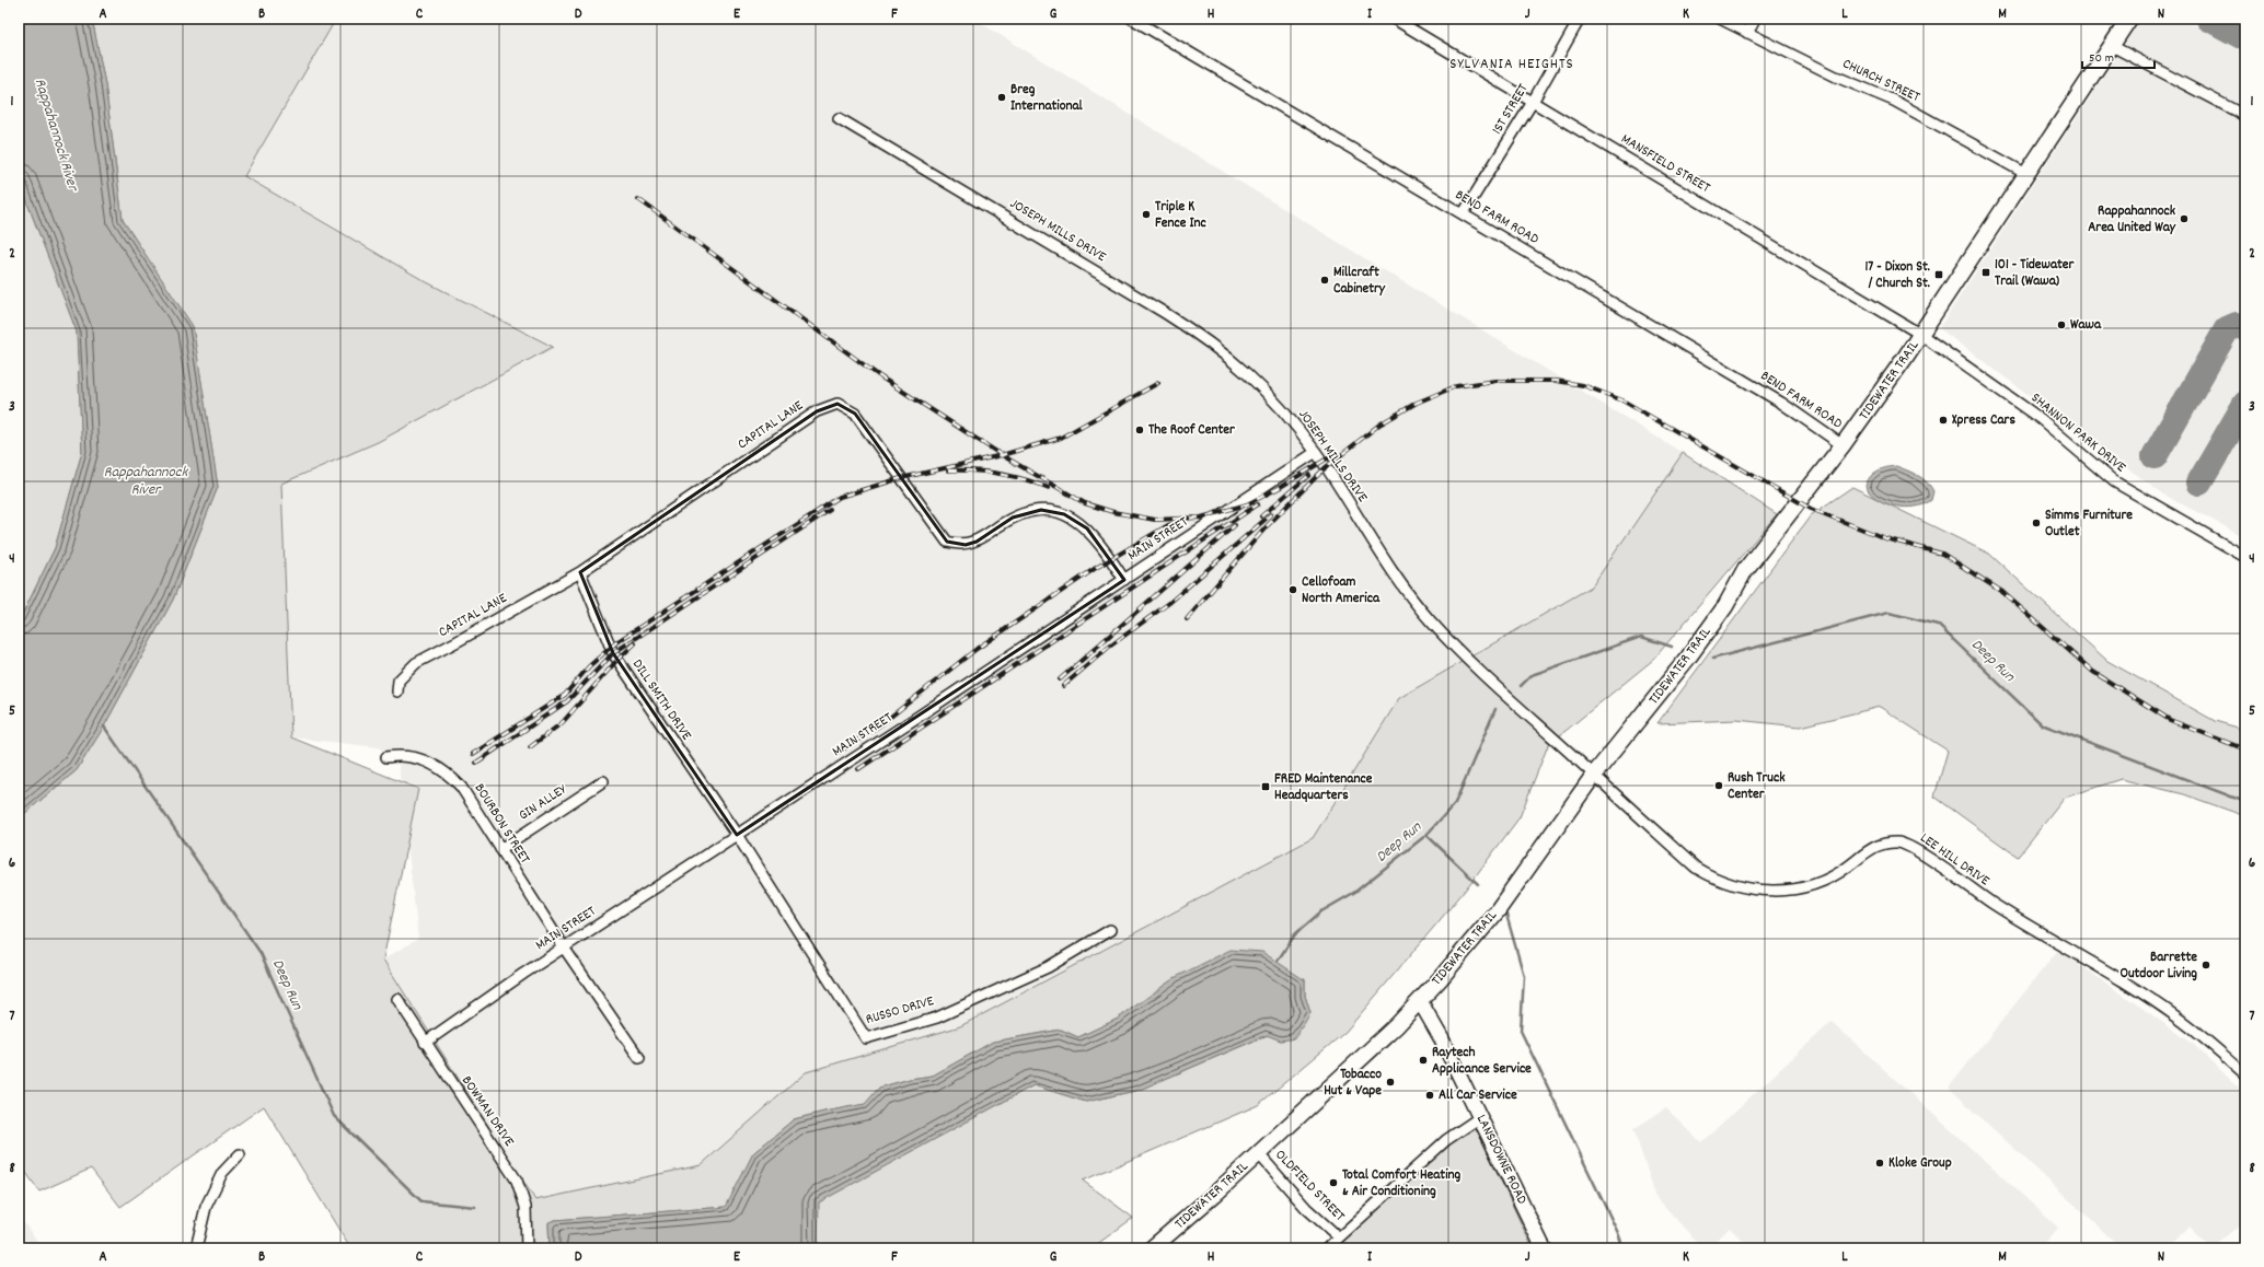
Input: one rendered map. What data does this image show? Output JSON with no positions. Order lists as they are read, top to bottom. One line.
{"streets":{"main road":["TIDEWATER TRAIL","LANSDOWNE ROAD"],"street":["CHURCH STREET","1ST STREET","MANSFIELD STREET","BEND FARM ROAD","JOSEPH MILLS DRIVE","CAPITAL LANE","SHANNON PARK DRIVE","MAIN STREET","DILL SMITH DRIVE","GIN ALLEY","BOURBON STREET","LEE HILL DRIVE","RUSSO DRIVE","BOWMAN DRIVE","OLDFIELD STREET"]},"crossings":[["CHURCH STREET","TIDEWATER TRAIL"],["1ST STREET","MANSFIELD STREET"],["1ST STREET","BEND FARM ROAD"],["MANSFIELD STREET","TIDEWATER TRAIL"],["MANSFIELD STREET","SHANNON PARK DRIVE"],["BEND FARM ROAD","TIDEWATER TRAIL"],["JOSEPH MILLS DRIVE","TIDEWATER TRAIL"],["JOSEPH MILLS DRIVE","MAIN STREET"],["JOSEPH MILLS DRIVE","LEE HILL DRIVE"],["TIDEWATER TRAIL","SHANNON PARK DRIVE"],["TIDEWATER TRAIL","LEE HILL DRIVE"],["TIDEWATER TRAIL","LANSDOWNE ROAD"],["TIDEWATER TRAIL","OLDFIELD STREET"],["CAPITAL LANE","MAIN STREET"],["CAPITAL LANE","DILL SMITH DRIVE"],["MAIN STREET","DILL SMITH DRIVE"],["MAIN STREET","BOURBON STREET"],["MAIN STREET","RUSSO DRIVE"],["MAIN STREET","BOWMAN DRIVE"],["DILL SMITH DRIVE","RUSSO DRIVE"],["GIN ALLEY","BOURBON STREET"]],"districts":["SYLVANIA HEIGHTS"],"water":["Rappahannock River","Deep Run"],"places":{"other":["Breg International","Triple K Fence Inc","Rappahannock Area United Way","Millcraft Cabinetry","Wawa","Xpress Cars","The Roof Center","Simms Furniture Outlet","Cellofoam North America","Rush Truck Center","Barrette Outdoor Living","Raytech Applicance Service","Tobacco Hut & Vape","All Car Service","Kloke Group","Total Comfort Heating & Air Conditioning"],"transit":["101 - Tidewater Trail (Wawa)","17 - Dixon St. / Church St.","FRED Maintenance Headquarters"]},"scale_bar":"50 m","grid":{"columns":["A","B","C","D","E","F","G","H","I","J","K","L","M","N"],"rows":["1","2","3","4","5","6","7","8"]}}
